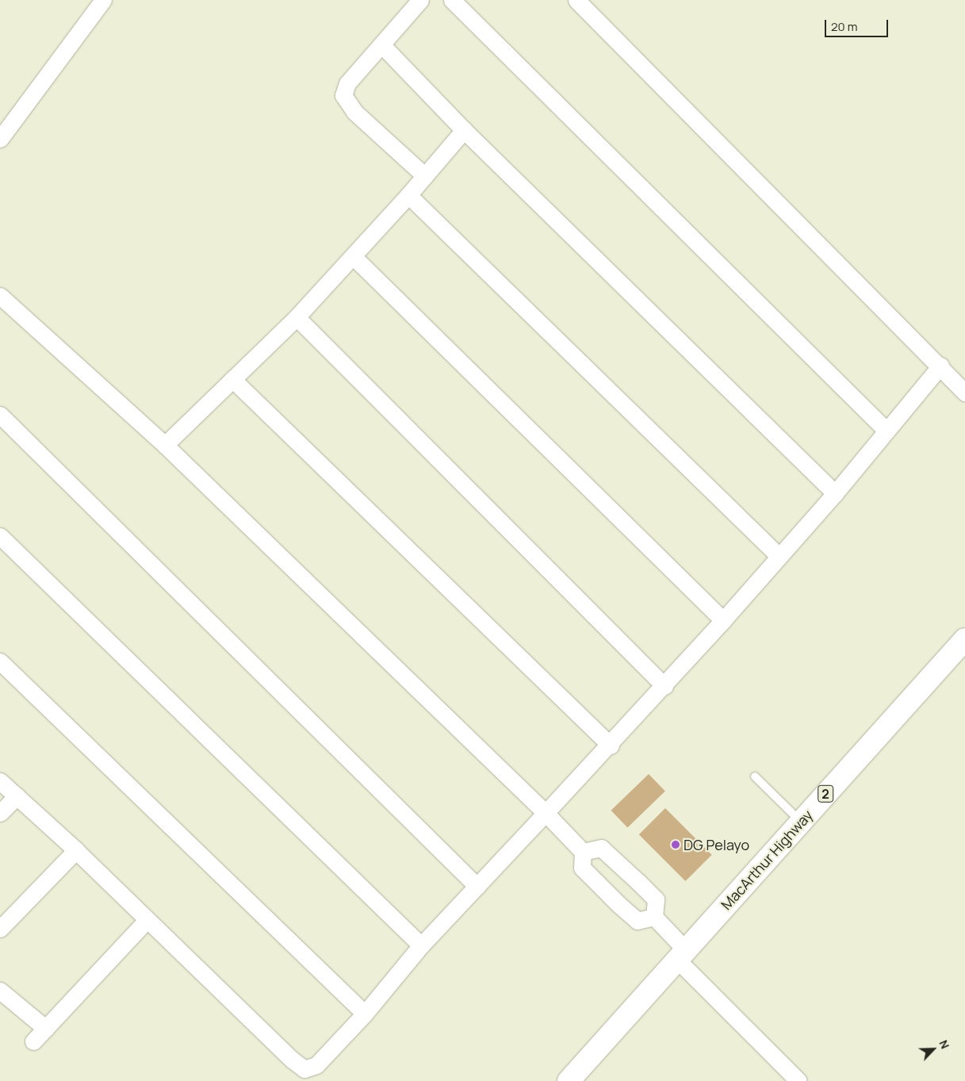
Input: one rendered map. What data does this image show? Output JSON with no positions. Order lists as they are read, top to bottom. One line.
{"streets":{"highway":["2","MacArthur Highway"]},"places":["DG Pelayo"],"scale_bar":"20 m","north":"top right"}
